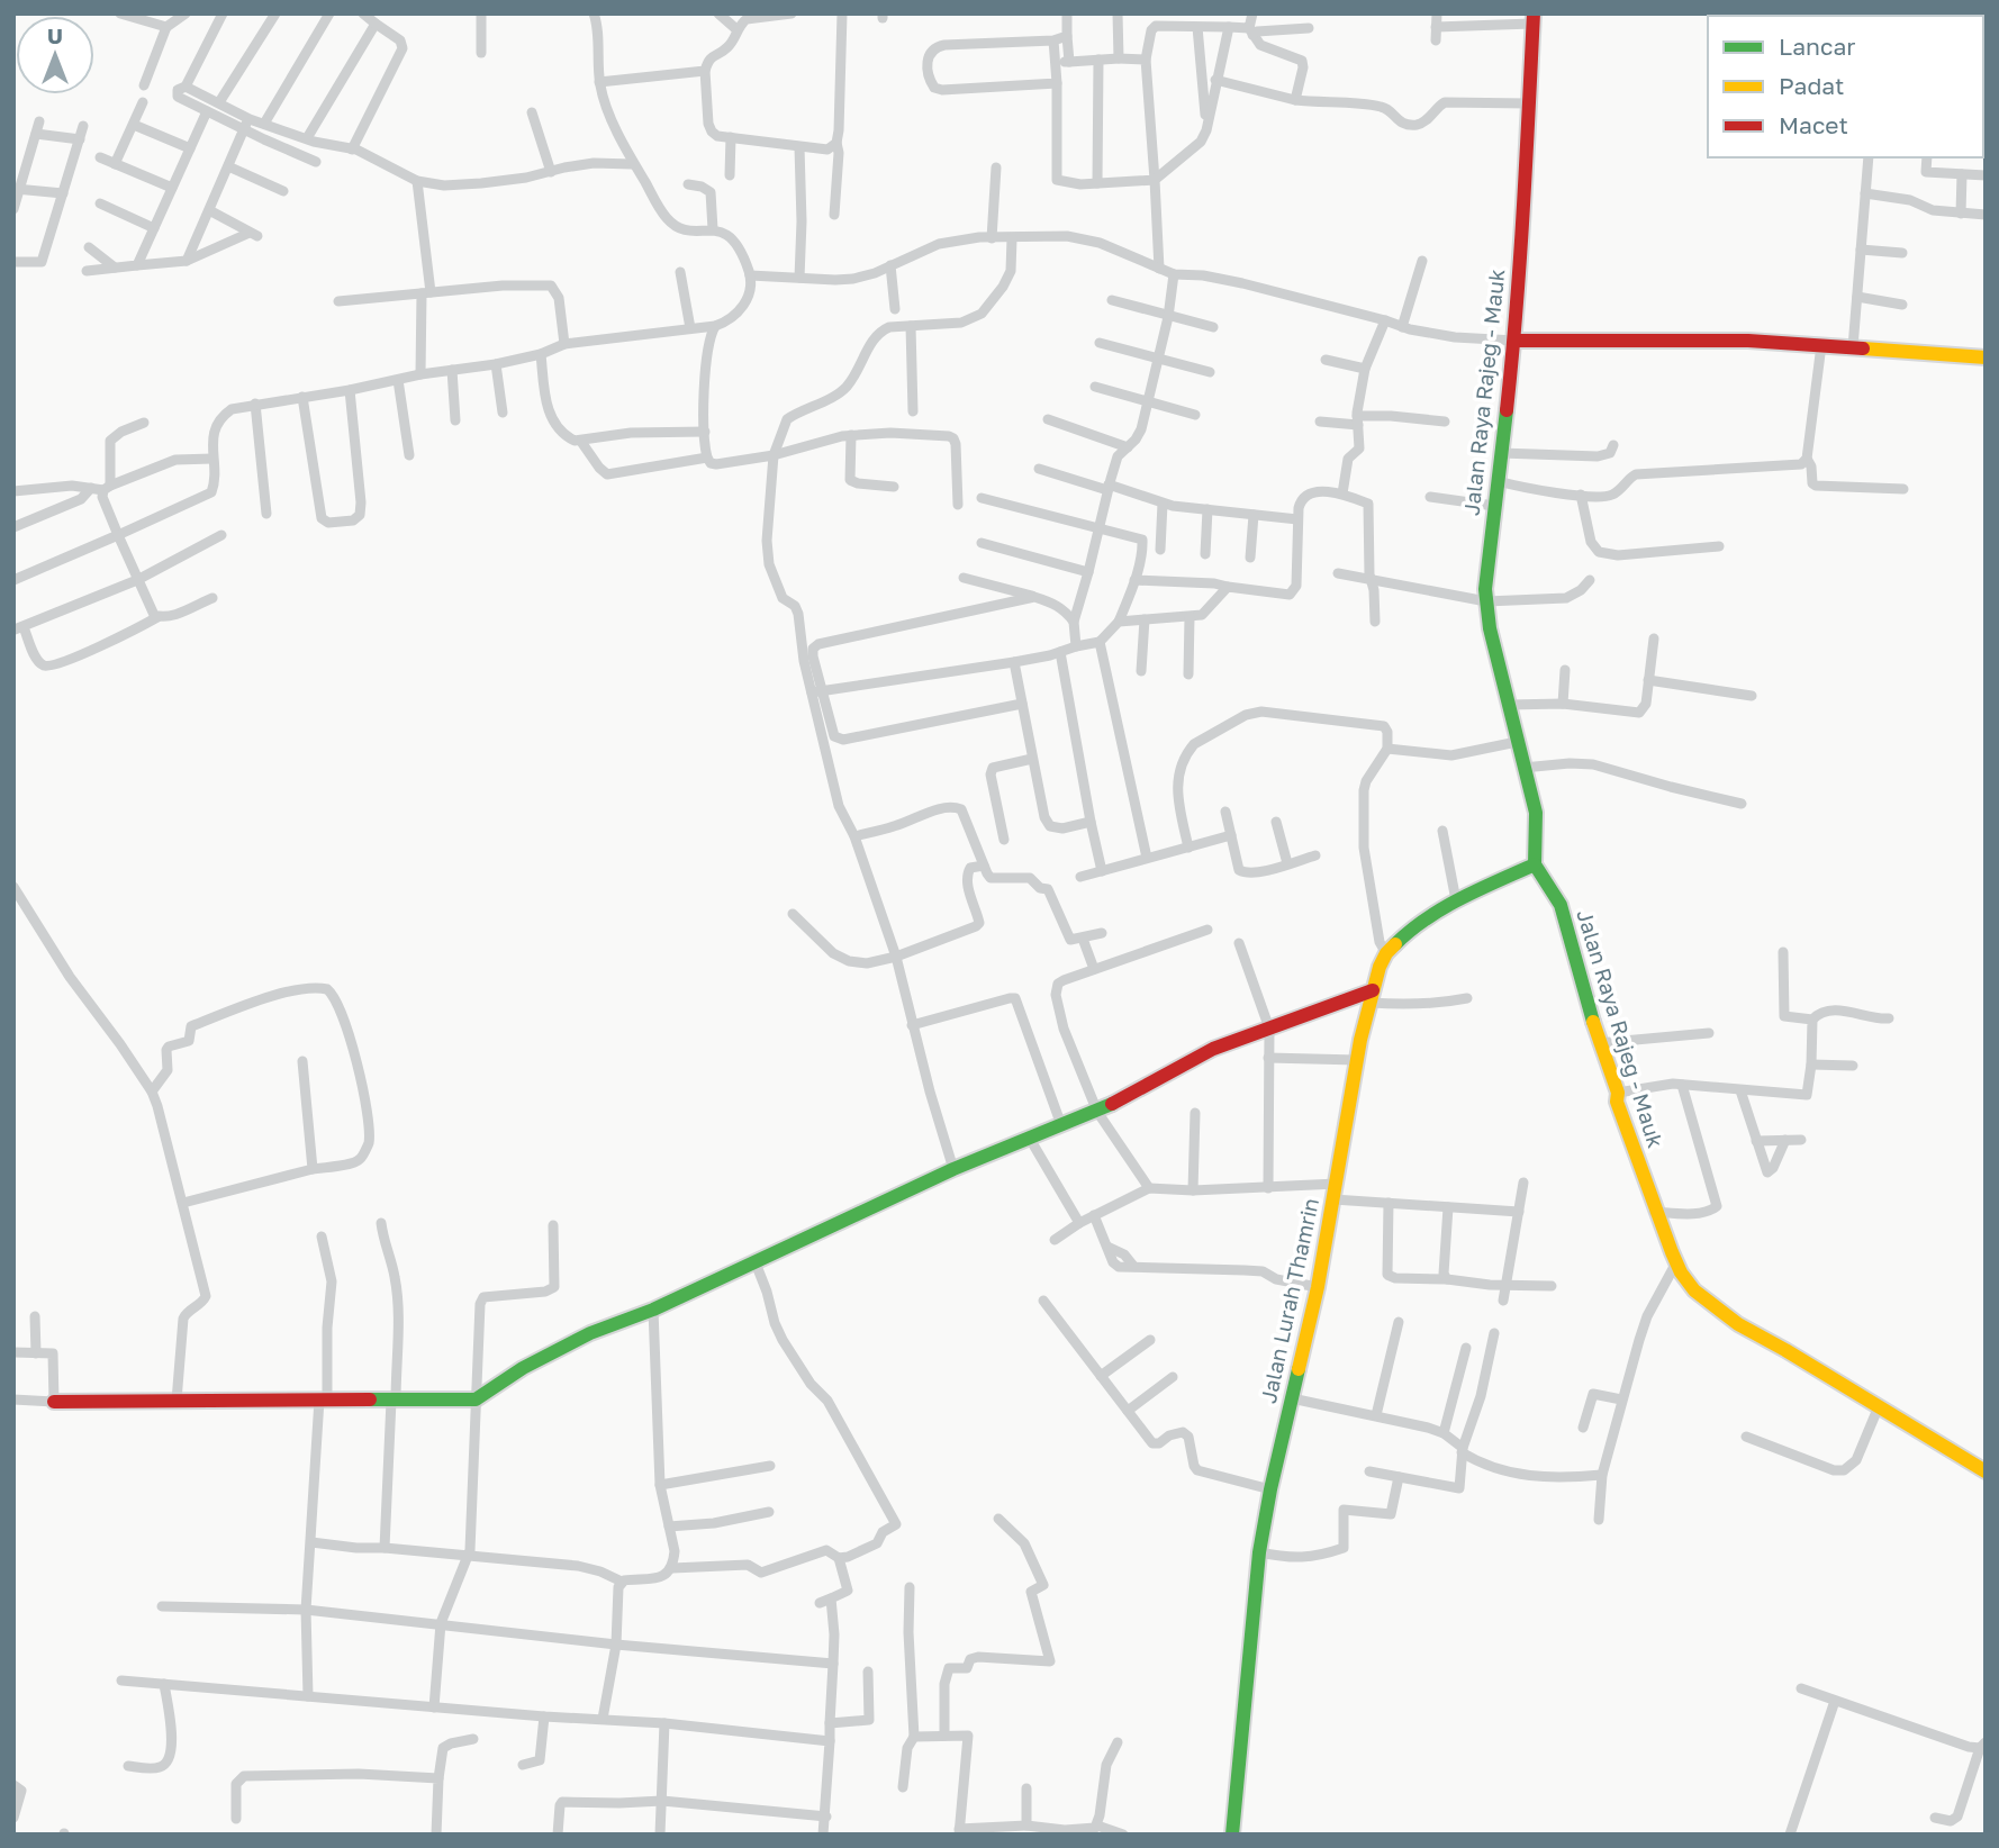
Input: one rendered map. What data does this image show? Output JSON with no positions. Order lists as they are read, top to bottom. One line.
{"streets":{"street":["Jalan Raya Rajeg - Mauk","Jalan Lurah Thamrin"]},"crossings":[["Jalan Raya Rajeg - Mauk","Jalan Lurah Thamrin"]],"legend":["Lancar","Padat","Macet"],"north":"top"}
